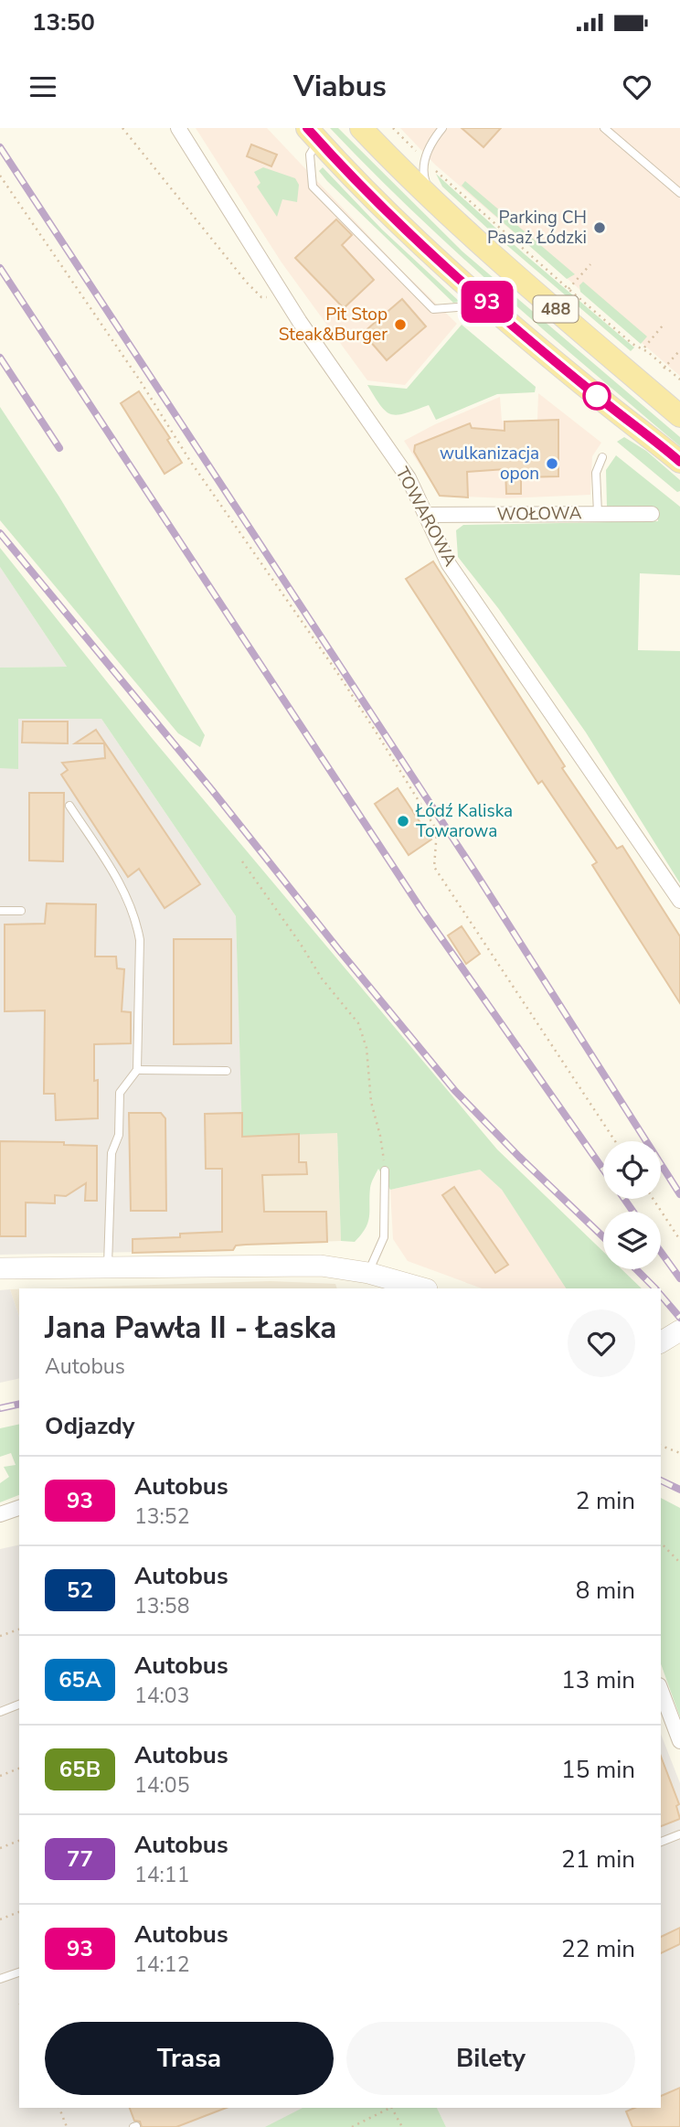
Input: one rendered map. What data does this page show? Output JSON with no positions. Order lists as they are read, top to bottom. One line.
{"streets":{"main road":["488"],"street":["WOŁOWA","TOWAROWA"]},"crossings":[["WOŁOWA","TOWAROWA"]],"places":["Parking CH Pasaż Łódzki","Pit Stop Steak&Burger","wulkanizacja opon","Łódź Kaliska Towarowa"],"lines":["bus line 93"],"page":{"status":"13:50","header":"Viabus","on_map":"93","heading":[["Jana Pawła II - Łaska","Autobus"],"Odjazdy"],"list":[{"mark":"93","name":"Autobus","note":"13:52","value":"2 min"},{"mark":"52","name":"Autobus","note":"13:58","value":"8 min"},{"mark":"65A","name":"Autobus","note":"14:03","value":"13 min"},{"mark":"65B","name":"Autobus","note":"14:05","value":"15 min"},{"mark":"77","name":"Autobus","note":"14:11","value":"21 min"},{"mark":"93","name":"Autobus","note":"14:12","value":"22 min"}],"buttons":["Trasa","Bilety"]}}
